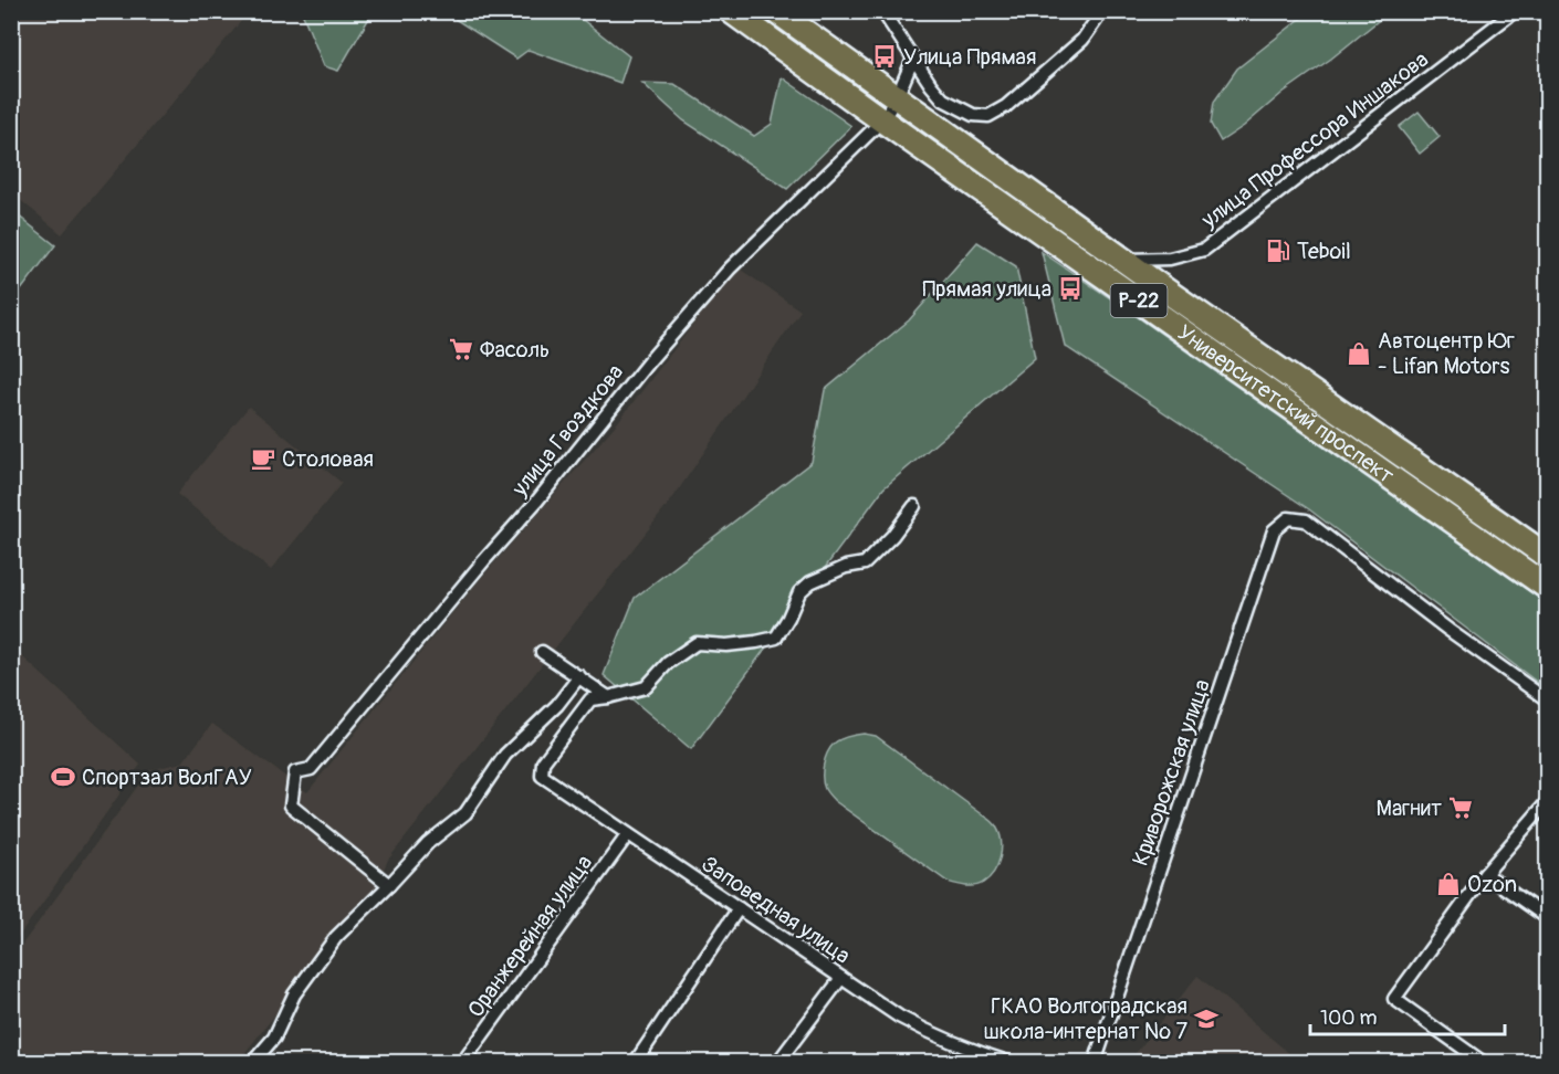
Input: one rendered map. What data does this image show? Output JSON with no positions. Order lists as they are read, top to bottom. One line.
{"streets":{"highway":["Р-22","Университетский проспект"],"street":["улица Профессора Иншакова","улица Гвоздкова","Криворожская улица","Заповедная улица","Оранжерейная улица"]},"crossings":[["улица Профессора Иншакова","Университетский проспект"],["Университетский проспект","улица Гвоздкова"],["Заповедная улица","Оранжерейная улица"]],"places":{"bus stop":["Улица Прямая","Прямая улица"],"fuel station":["Teboil"],"supermarket":["Фасоль","Магнит"],"shop":["Автоцентр Юг - Lifan Motors","Ozon"],"cafe":["Столовая"],"sports":["Спортзал ВолГАУ"],"school or university":["ГКАО Волгоградская школа-интернат № 7"]},"scale_bar":"100 m"}
